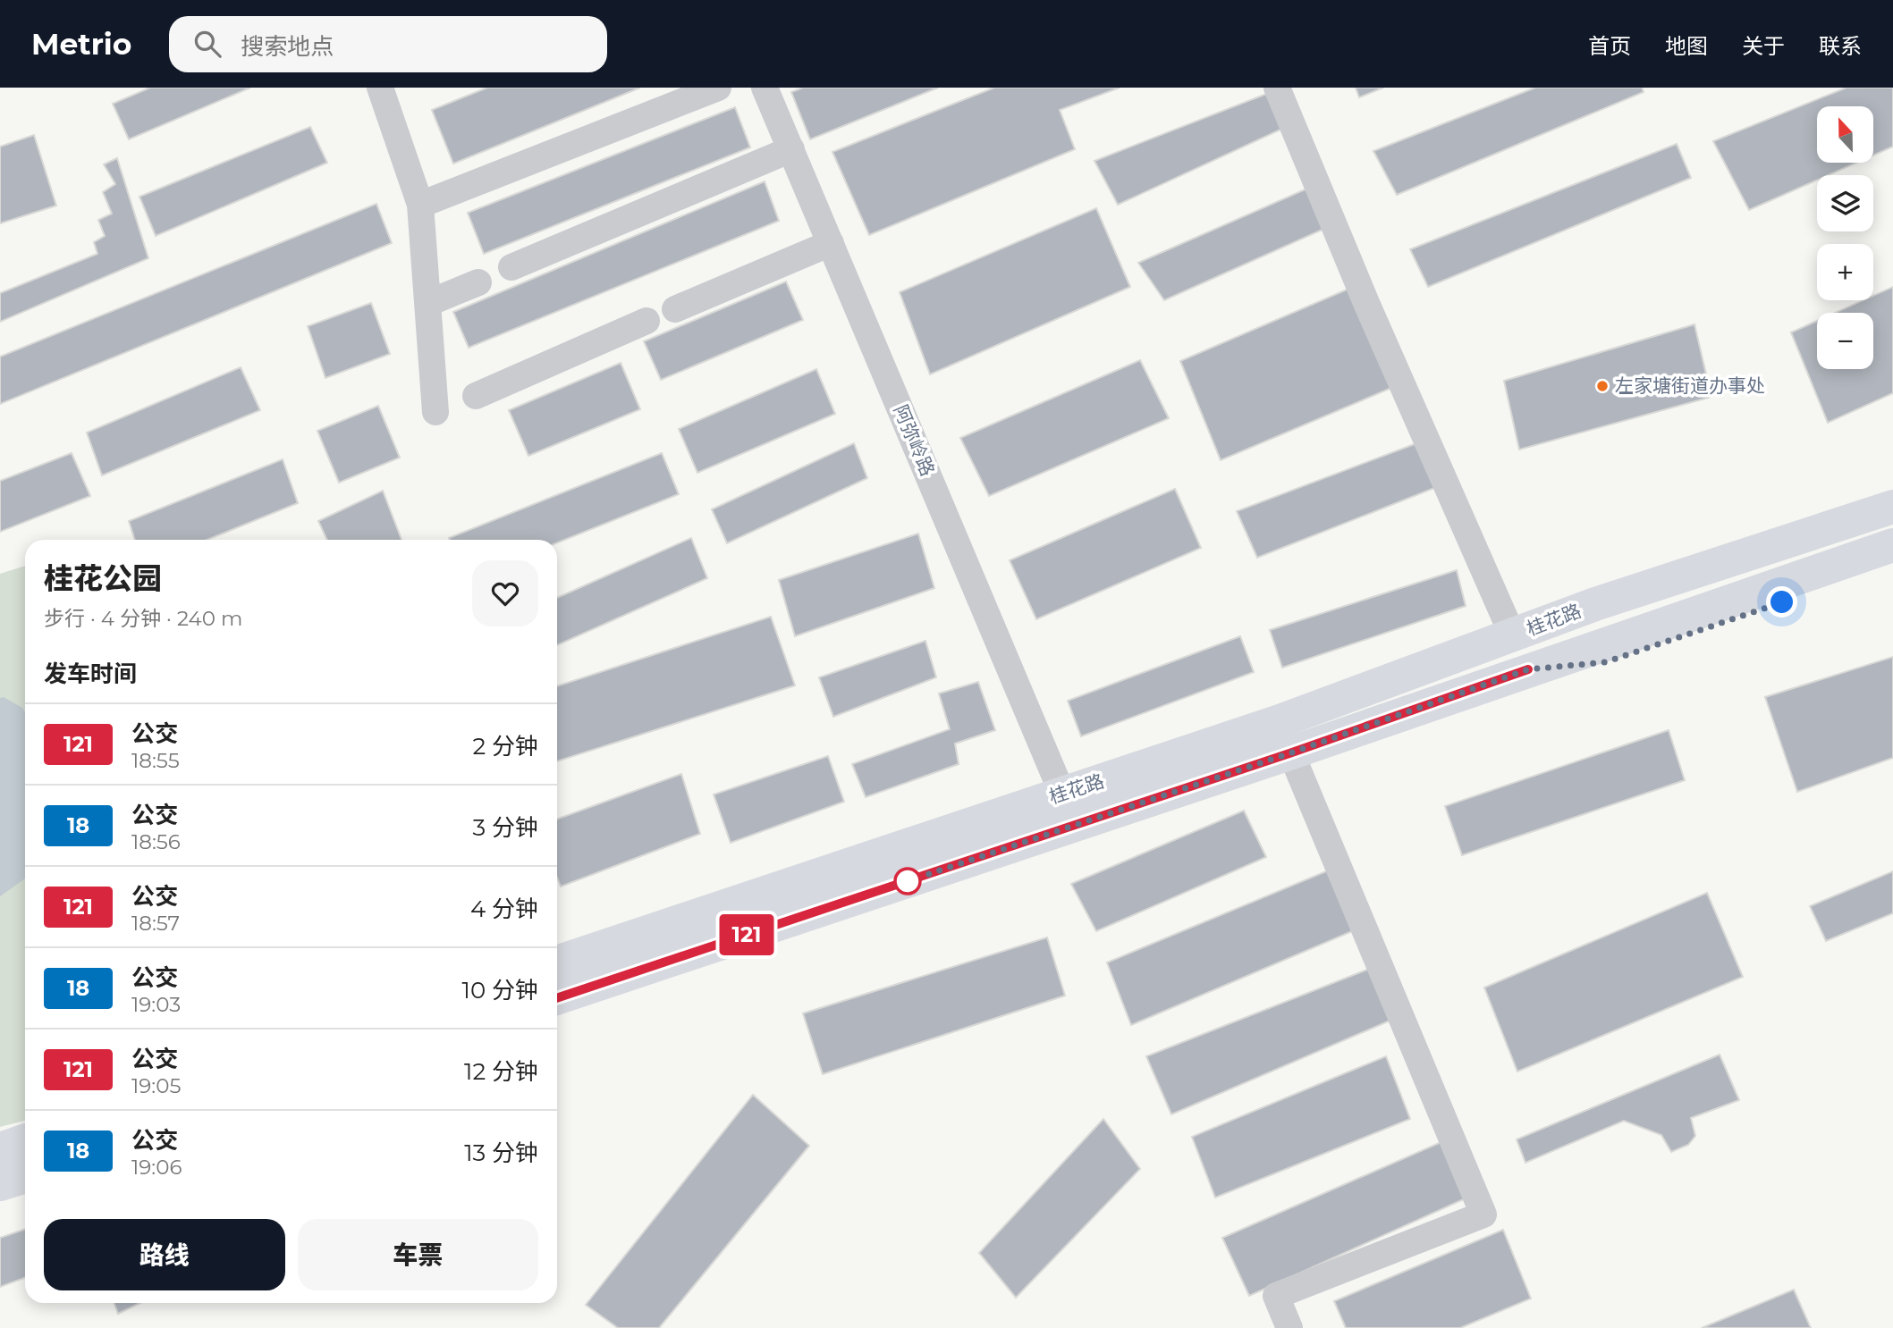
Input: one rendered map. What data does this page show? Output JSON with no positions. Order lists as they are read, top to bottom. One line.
{"streets":{"main road":["桂花路"],"street":["阿弥岭路"]},"crossings":[["阿弥岭路","桂花路"]],"places":["左家塘街道办事处"],"lines":["bus line 121"],"north":"top","page":{"header":"Metrio","search":"搜索地点","nav":["首页","地图","关于","联系"],"on_map":"121","map_buttons":["+","−"],"heading":[["桂花公园","步行 · 4 分钟 · 240 m"],"发车时间"],"list":[{"mark":"121","name":"公交","note":"18:55","value":"2 分钟"},{"mark":"18","name":"公交","note":"18:56","value":"3 分钟"},{"mark":"121","name":"公交","note":"18:57","value":"4 分钟"},{"mark":"18","name":"公交","note":"19:03","value":"10 分钟"},{"mark":"121","name":"公交","note":"19:05","value":"12 分钟"},{"mark":"18","name":"公交","note":"19:06","value":"13 分钟"}],"buttons":["路线","车票"]}}
